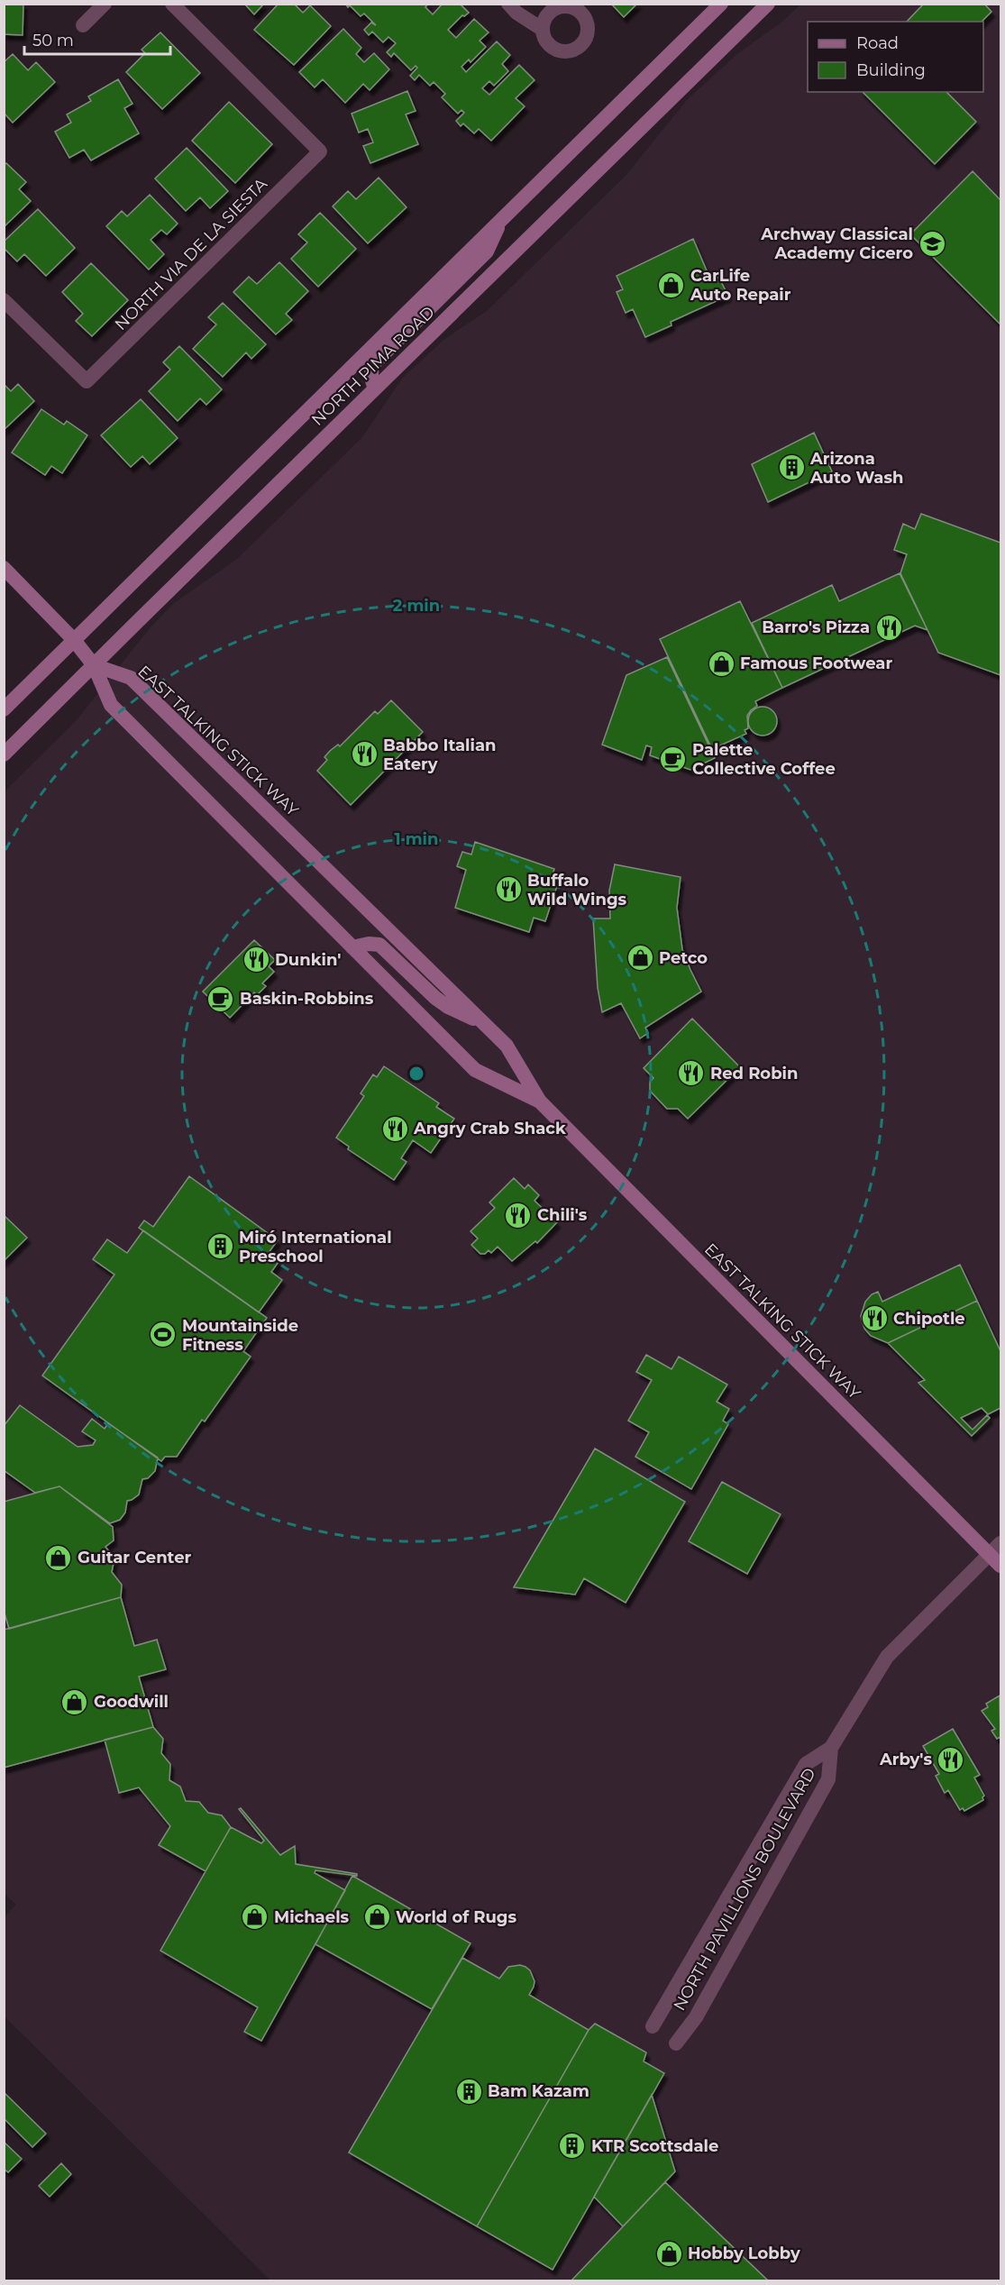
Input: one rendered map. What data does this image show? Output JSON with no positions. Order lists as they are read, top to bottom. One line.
{"streets":{"main road":["NORTH PIMA ROAD","EAST TALKING STICK WAY"],"street":["NORTH VIA DE LA SIESTA","NORTH PAVILLIONS BOULEVARD"]},"crossings":[["NORTH PIMA ROAD","EAST TALKING STICK WAY"],["EAST TALKING STICK WAY","NORTH PAVILLIONS BOULEVARD"]],"places":{"school or university":["Archway Classical Academy Cicero"],"shop":["CarLife Auto Repair","Famous Footwear","Petco","Guitar Center","Goodwill","Michaels","World of Rugs","Hobby Lobby"],"building":["Arizona Auto Wash","Miró International Preschool","Bam Kazam","KTR Scottsdale"],"restaurant":["Barro's Pizza","Babbo Italian Eatery","Buffalo Wild Wings","Dunkin'","Red Robin","Angry Crab Shack","Chili's","Chipotle","Arby's"],"cafe":["Palette Collective Coffee","Baskin-Robbins"],"sports":["Mountainside Fitness"]},"legend":["Road","Building"],"scale_bar":"50 m","rings":["2 min","1 min"]}
